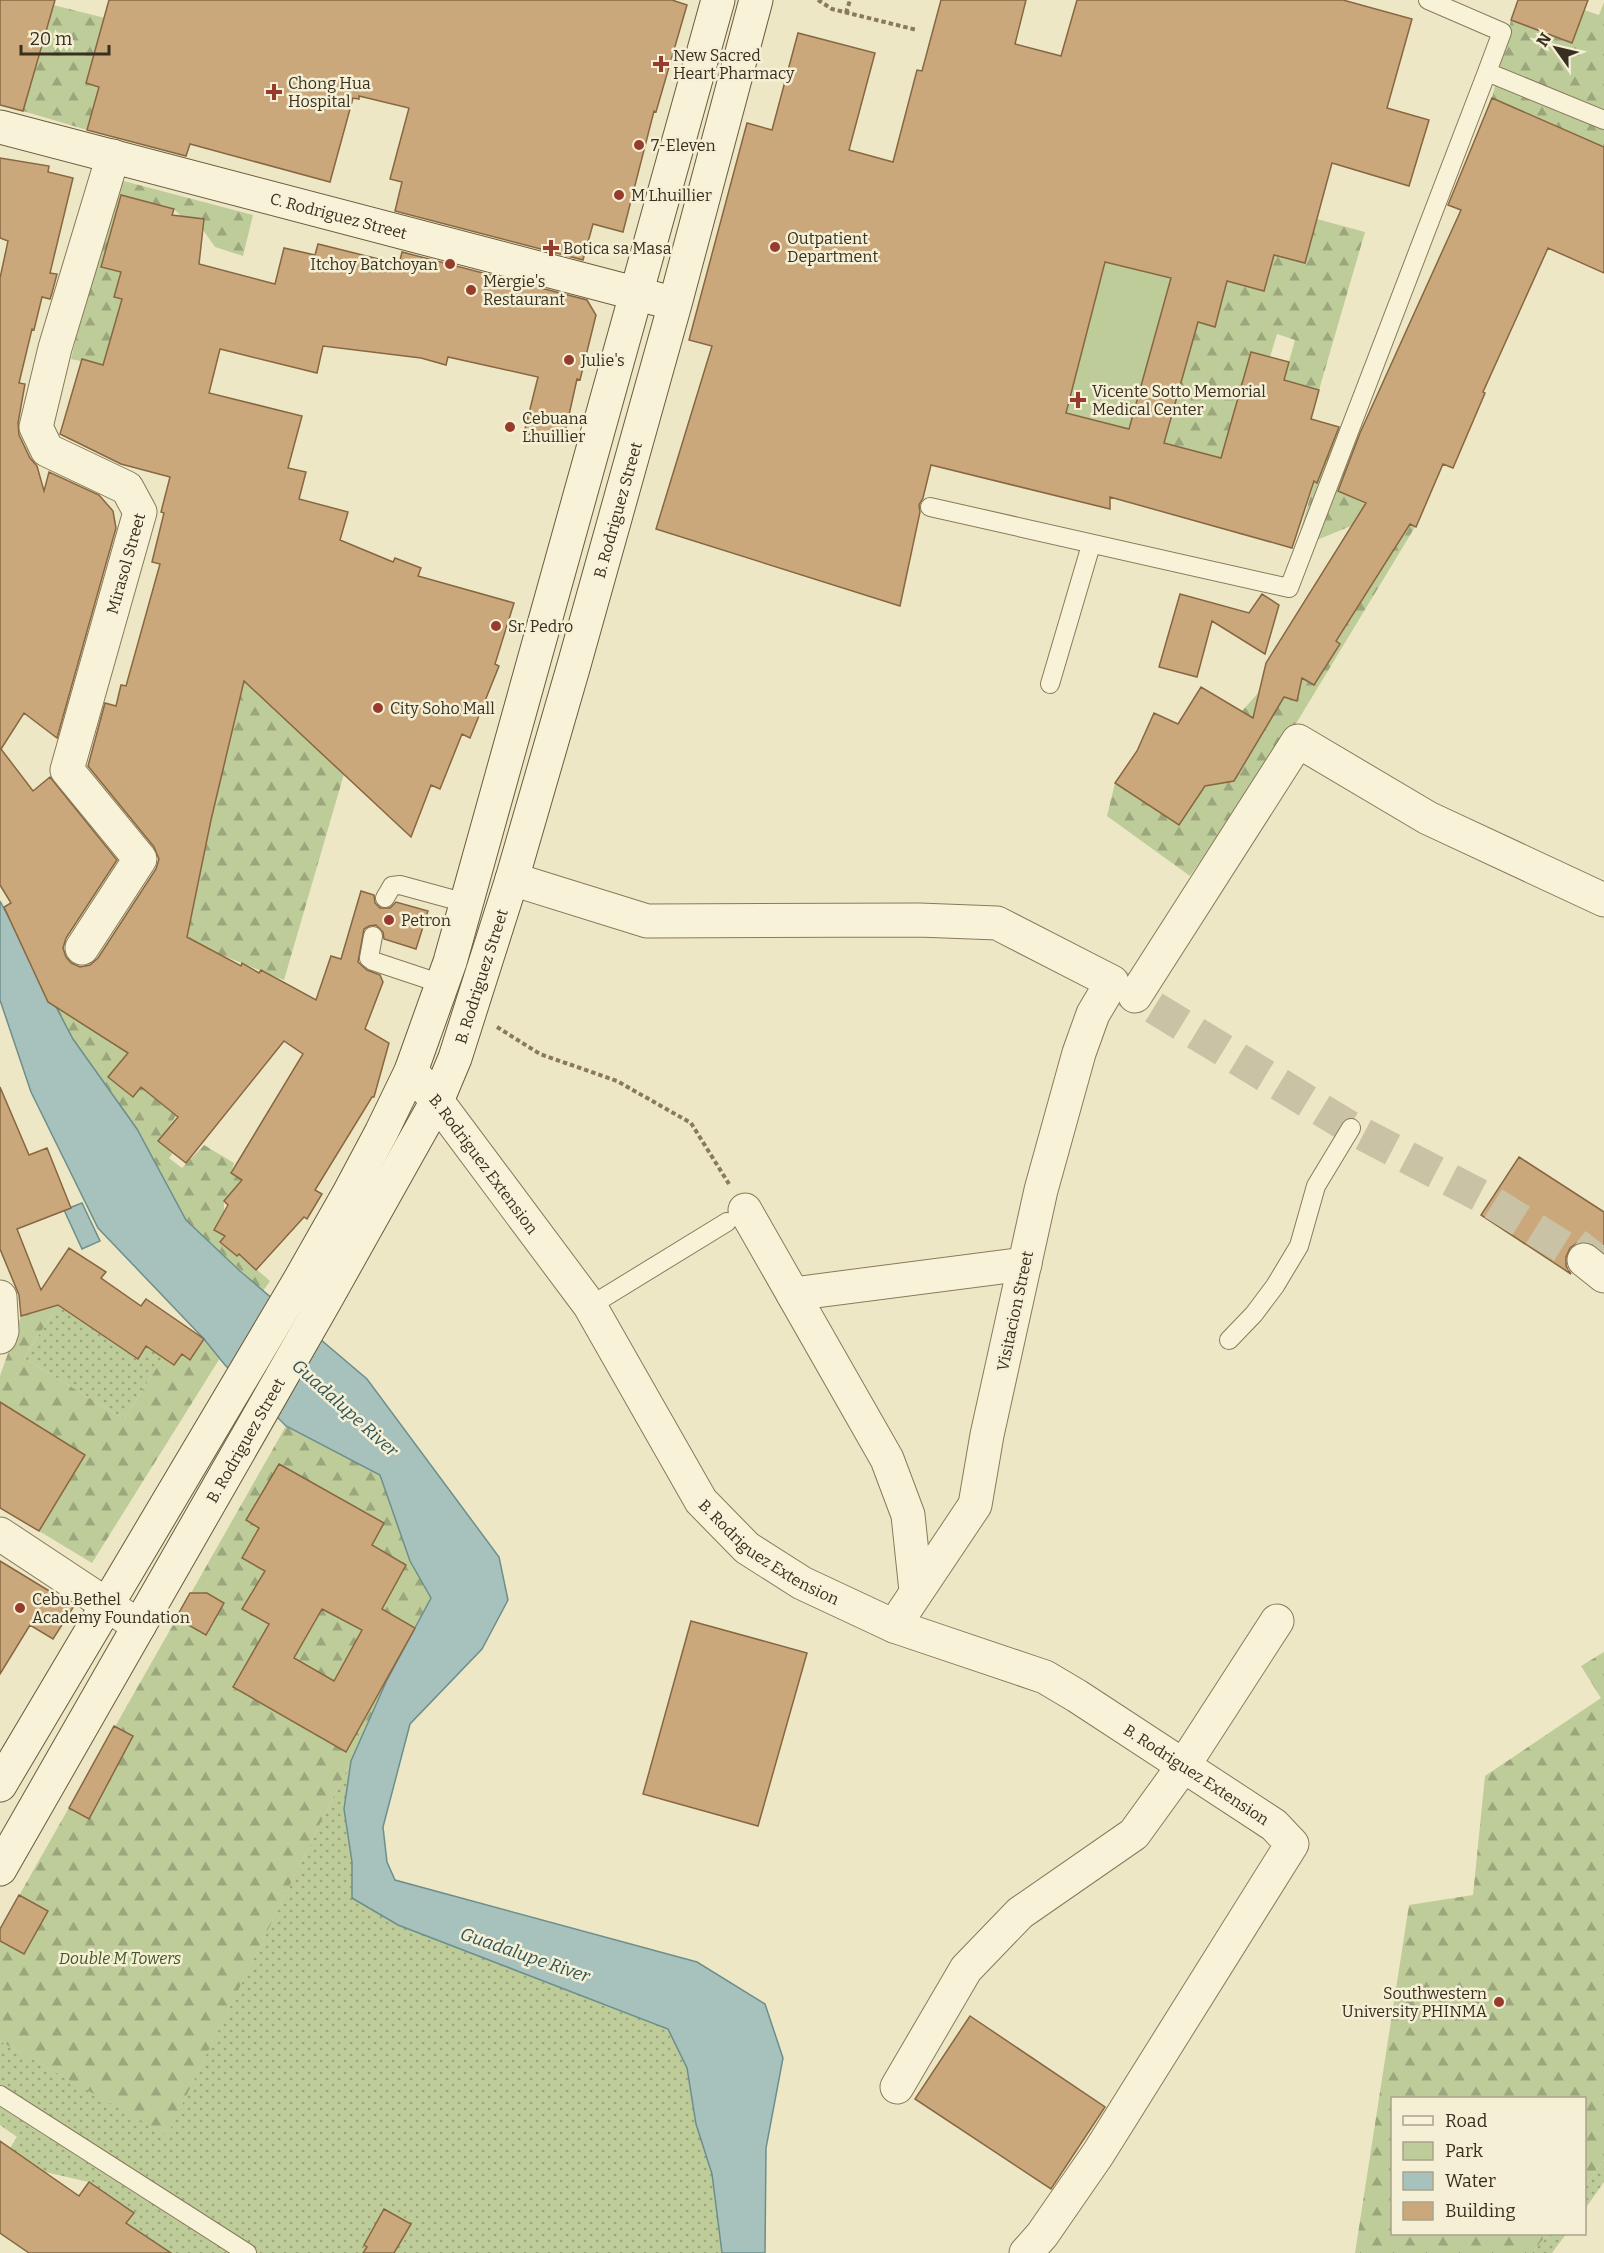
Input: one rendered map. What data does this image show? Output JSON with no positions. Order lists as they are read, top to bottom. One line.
{"streets":{"street":["C. Rodriguez Street","B. Rodriguez Street","Mirasol Street","B. Rodriguez Extension","Visitacion Street"]},"crossings":[["C. Rodriguez Street","B. Rodriguez Street"],["C. Rodriguez Street","Mirasol Street"],["B. Rodriguez Street","B. Rodriguez Extension"],["B. Rodriguez Extension","Visitacion Street"]],"water":["Guadalupe River"],"parks":["Double M Towers"],"places":{"health":["New Sacred Heart Pharmacy","Chong Hua Hospital","Botica sa Masa","Vicente Sotto Memorial Medical Center"],"other":["7-Eleven","M Lhuillier","Outpatient Department","Itchoy Batchoyan","Mergie's Restaurant","Julie's","Cebuana Lhuillier","Sr. Pedro","City Soho Mall","Petron","Cebu Bethel Academy Foundation","Southwestern University PHINMA"]},"legend":["Road","Park","Water","Building"],"scale_bar":"20 m","north":"top left"}
